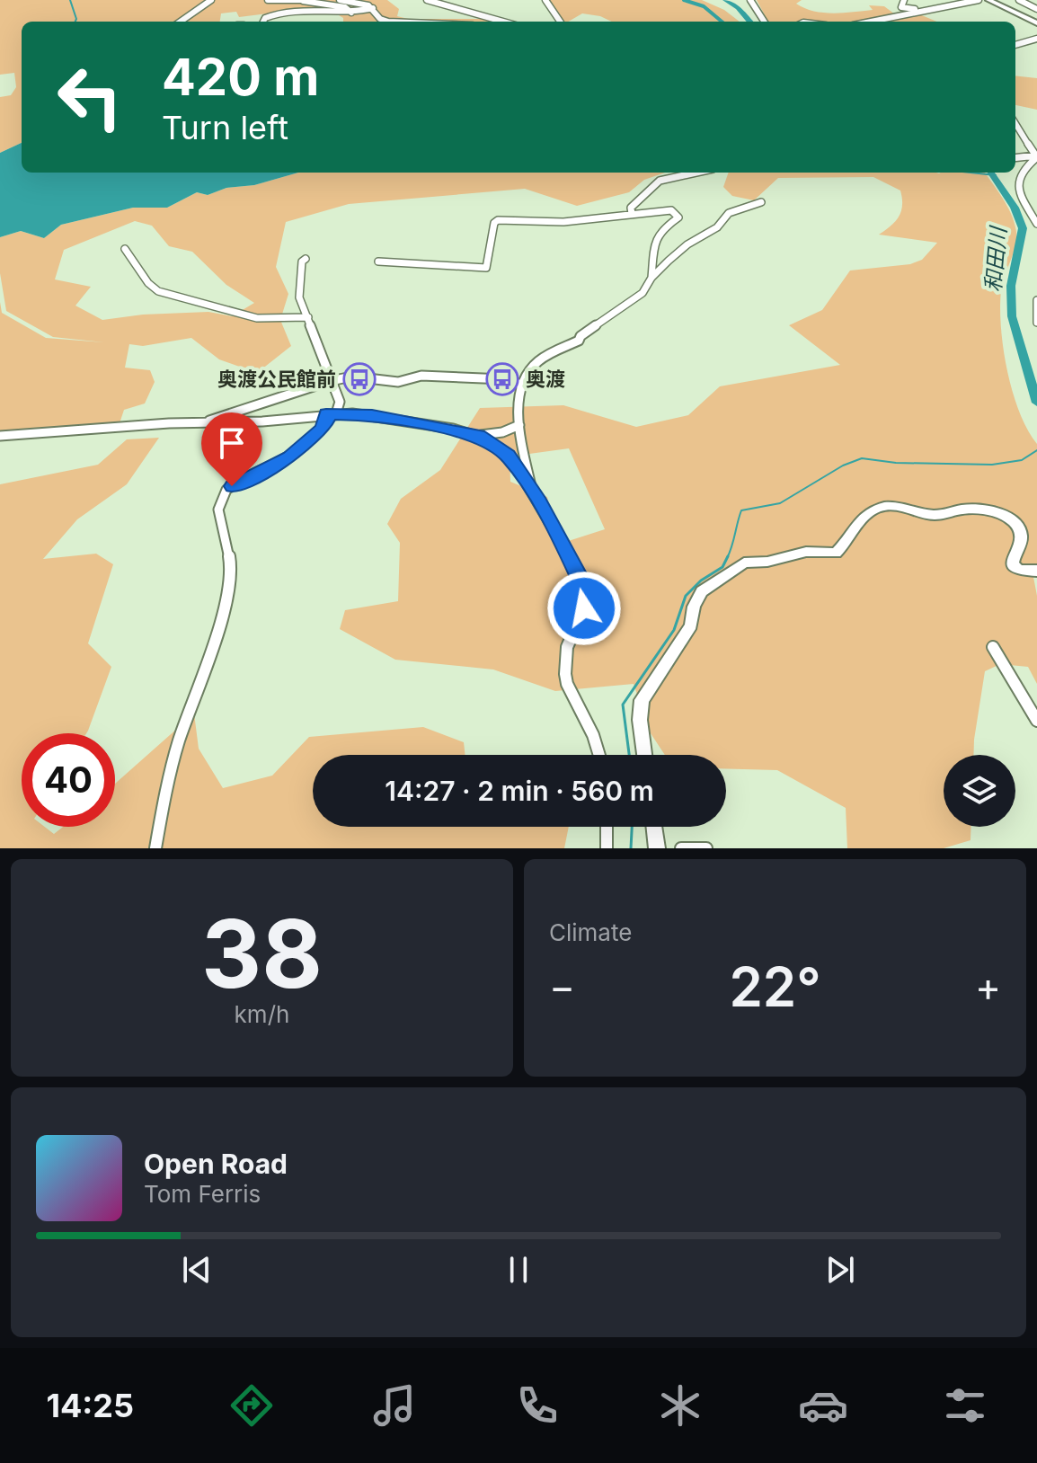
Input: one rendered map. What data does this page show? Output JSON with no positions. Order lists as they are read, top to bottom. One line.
{"water":["和田川"],"places":{"bus stop":["奥渡公民館前","奥渡"]},"page":{"turn":["420 m","Turn left"],"limit":"40","trip":"14:27 · 2 min · 560 m","tile":[["38","km/h"],"Climate"],"heat":["−","22°","+"],"song":["Open Road","Tom Ferris"],"tabs":"14:25"}}
